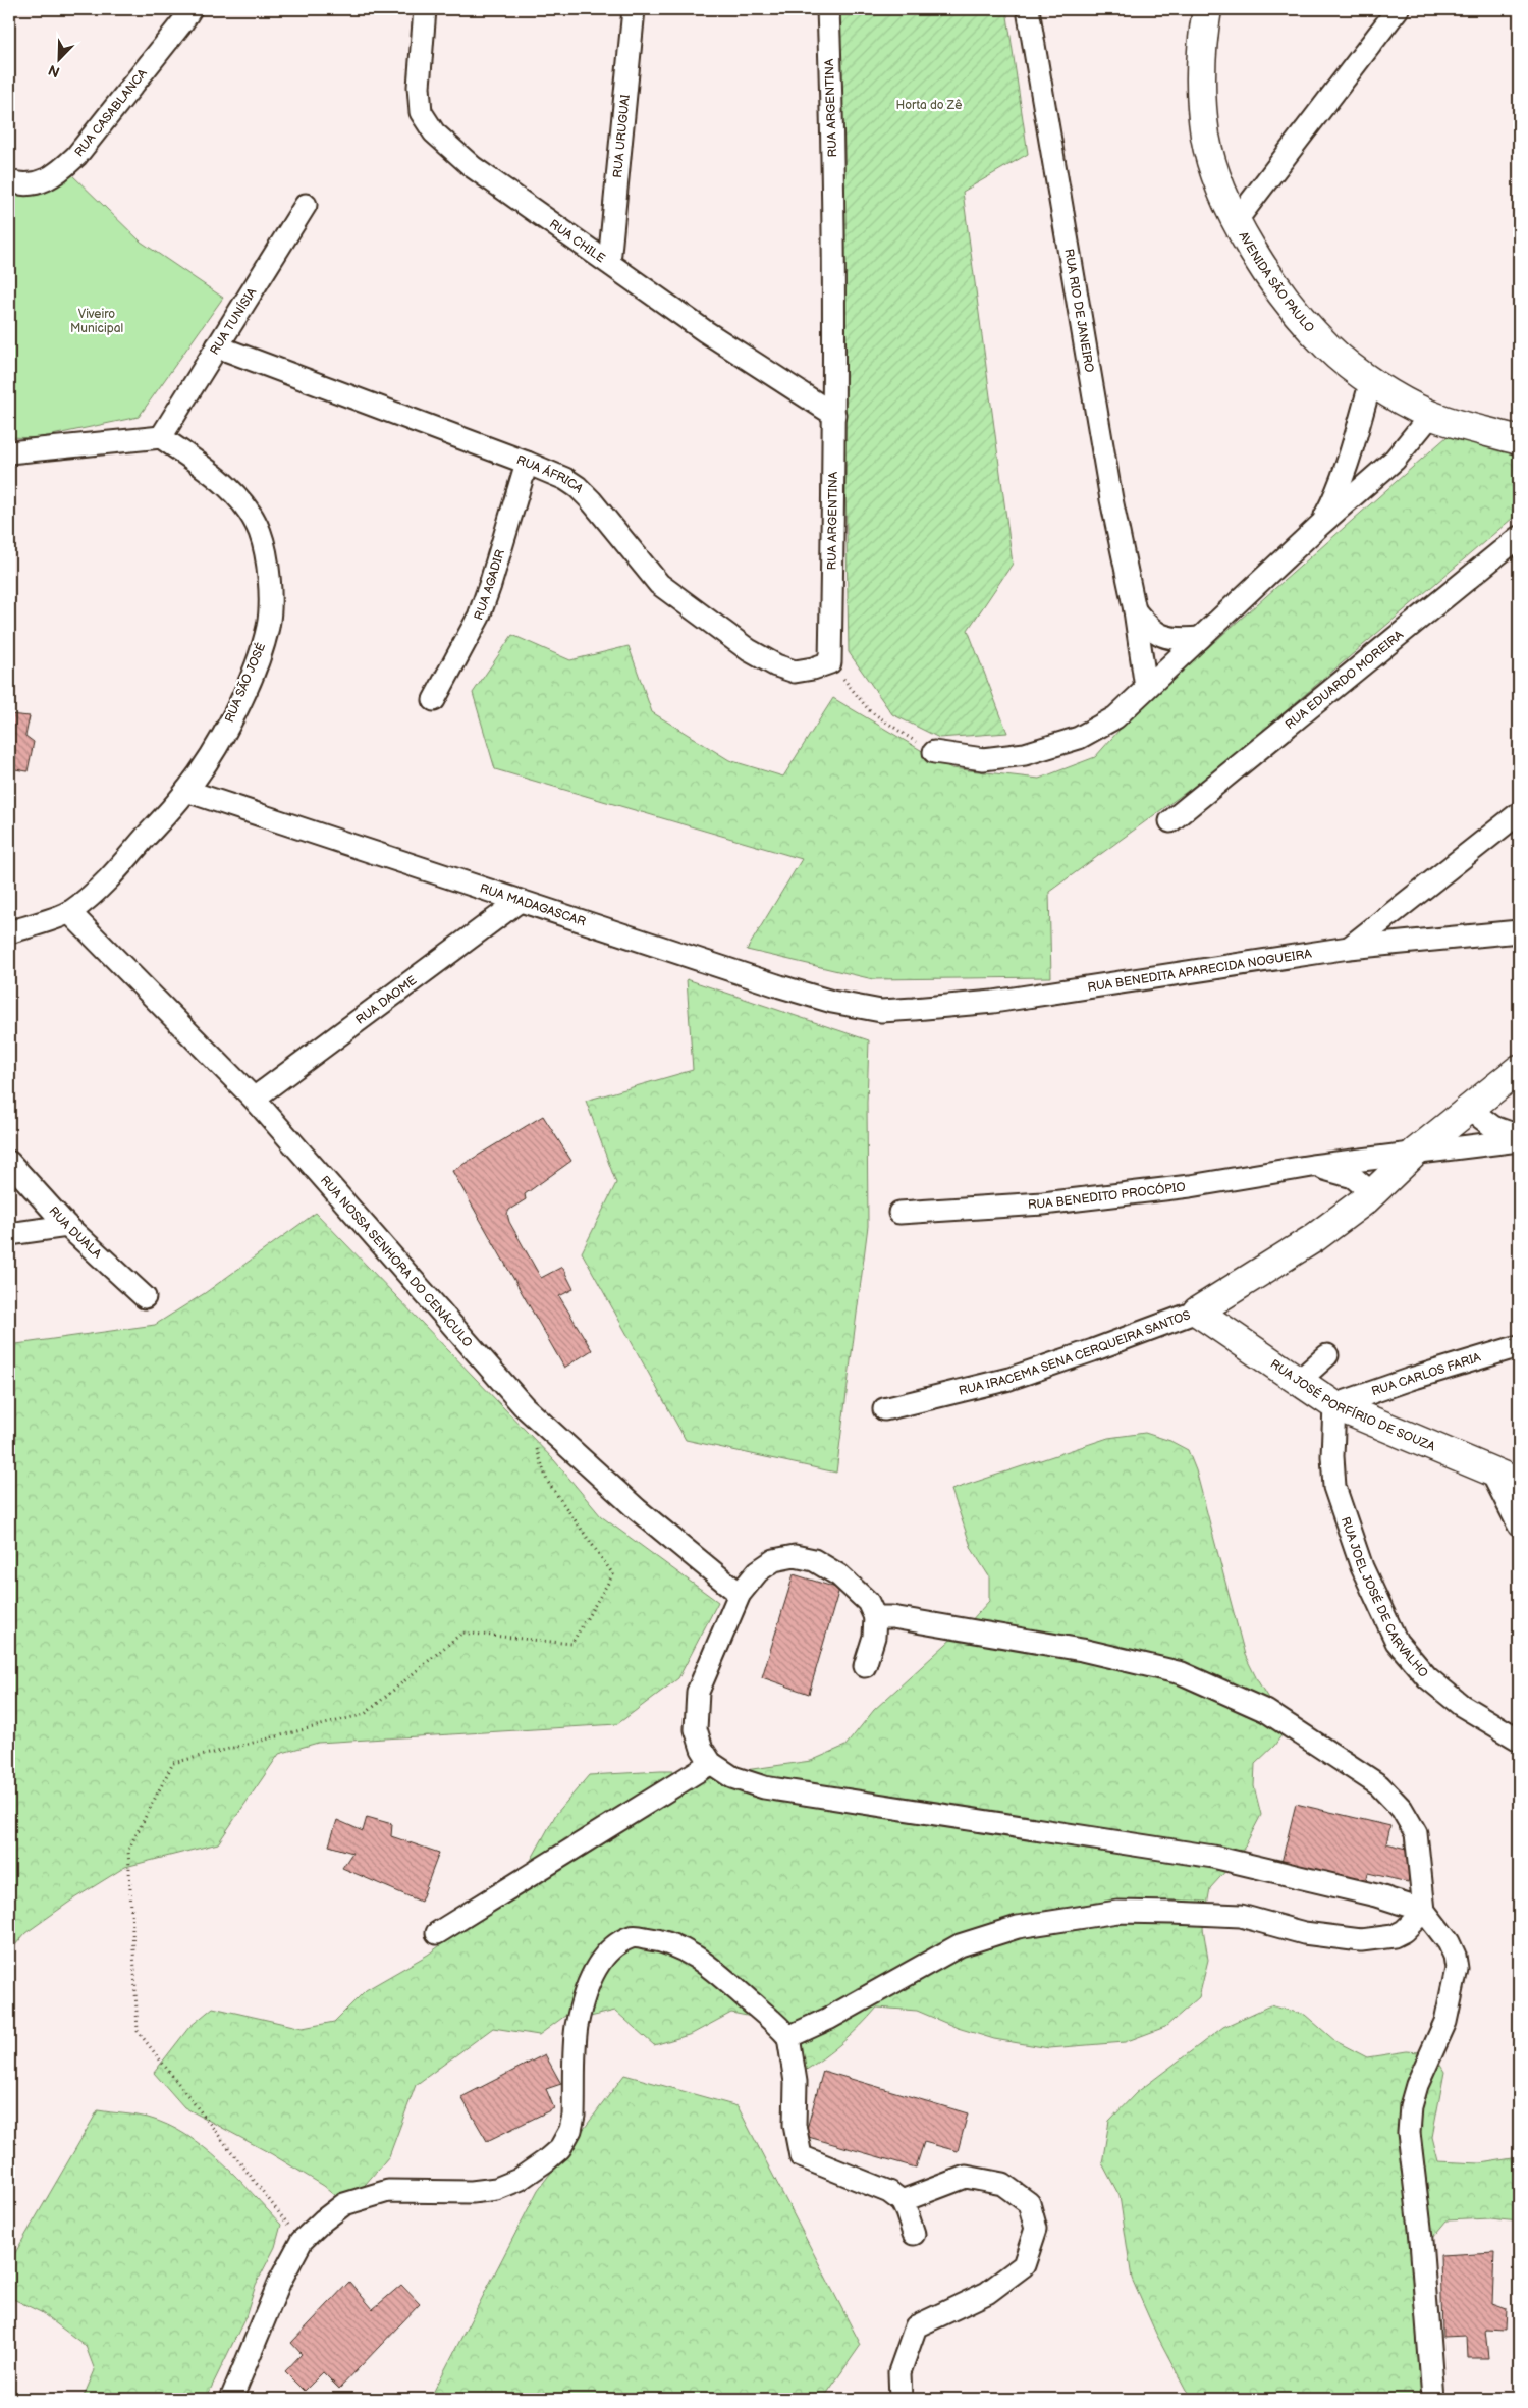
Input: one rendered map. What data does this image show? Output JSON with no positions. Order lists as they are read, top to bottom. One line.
{"streets":{"main road":["AVENIDA SÃO PAULO","RUA IRACEMA SENA CERQUEIRA SANTOS","RUA JOSÉ PORFÍRIO DE SOUZA"],"street":["RUA ARGENTINA","RUA CASABLANCA","RUA URUGUAI","RUA CHILE","RUA RIO DE JANEIRO","RUA TUNÍSIA","RUA ÁFRICA","RUA AGADIR","RUA EDUARDO MOREIRA","RUA SÃO JOSÉ","RUA MADAGASCAR","RUA BENEDITA APARECIDA NOGUEIRA","RUA DAOME","RUA BENEDITO PROCÓPIO","RUA DUALA","RUA NOSSA SENHORA DO CENÁCULO","RUA CARLOS FARIA","RUA JOEL JOSÉ DE CARVALHO"]},"crossings":[["RUA ARGENTINA","RUA CHILE"],["RUA ARGENTINA","RUA ÁFRICA"],["RUA URUGUAI","RUA CHILE"],["RUA TUNÍSIA","RUA ÁFRICA"],["RUA TUNÍSIA","RUA SÃO JOSÉ"],["RUA ÁFRICA","RUA AGADIR"],["RUA SÃO JOSÉ","RUA MADAGASCAR"],["RUA SÃO JOSÉ","RUA NOSSA SENHORA DO CENÁCULO"],["RUA MADAGASCAR","RUA BENEDITA APARECIDA NOGUEIRA"],["RUA MADAGASCAR","RUA DAOME"],["RUA DAOME","RUA NOSSA SENHORA DO CENÁCULO"],["RUA BENEDITO PROCÓPIO","RUA IRACEMA SENA CERQUEIRA SANTOS"],["RUA IRACEMA SENA CERQUEIRA SANTOS","RUA JOSÉ PORFÍRIO DE SOUZA"],["RUA CARLOS FARIA","RUA JOSÉ PORFÍRIO DE SOUZA"],["RUA CARLOS FARIA","RUA JOEL JOSÉ DE CARVALHO"],["RUA JOSÉ PORFÍRIO DE SOUZA","RUA JOEL JOSÉ DE CARVALHO"]],"parks":["Horta do Zê","Viveiro Municipal"],"north":"bottom left"}
